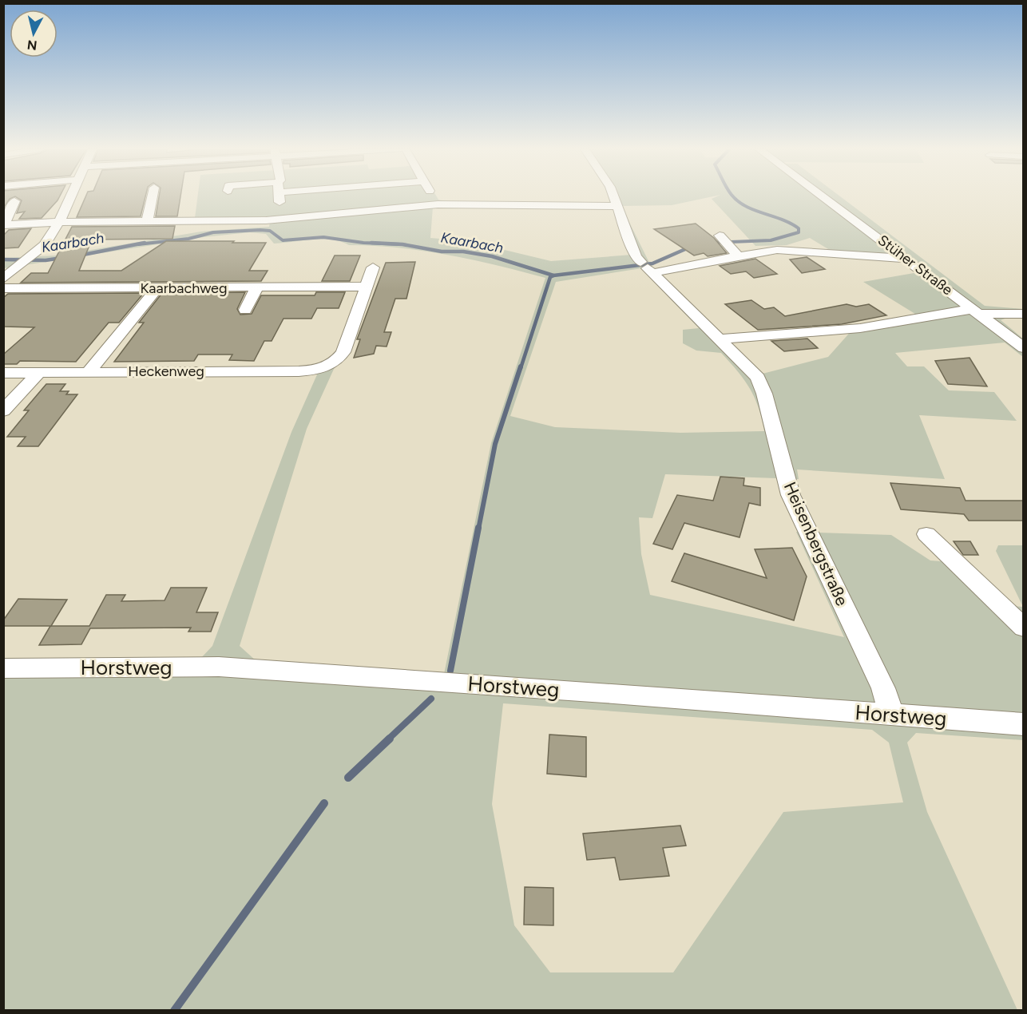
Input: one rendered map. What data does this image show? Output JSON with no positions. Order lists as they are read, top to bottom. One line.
{"streets":{"street":["Stüher Straße","Kaarbachweg","Heckenweg","Heisenbergstraße","Horstweg"]},"crossings":[["Kaarbachweg","Heckenweg"],["Heisenbergstraße","Horstweg"]],"water":["Kaarbach"],"north":"bottom"}
